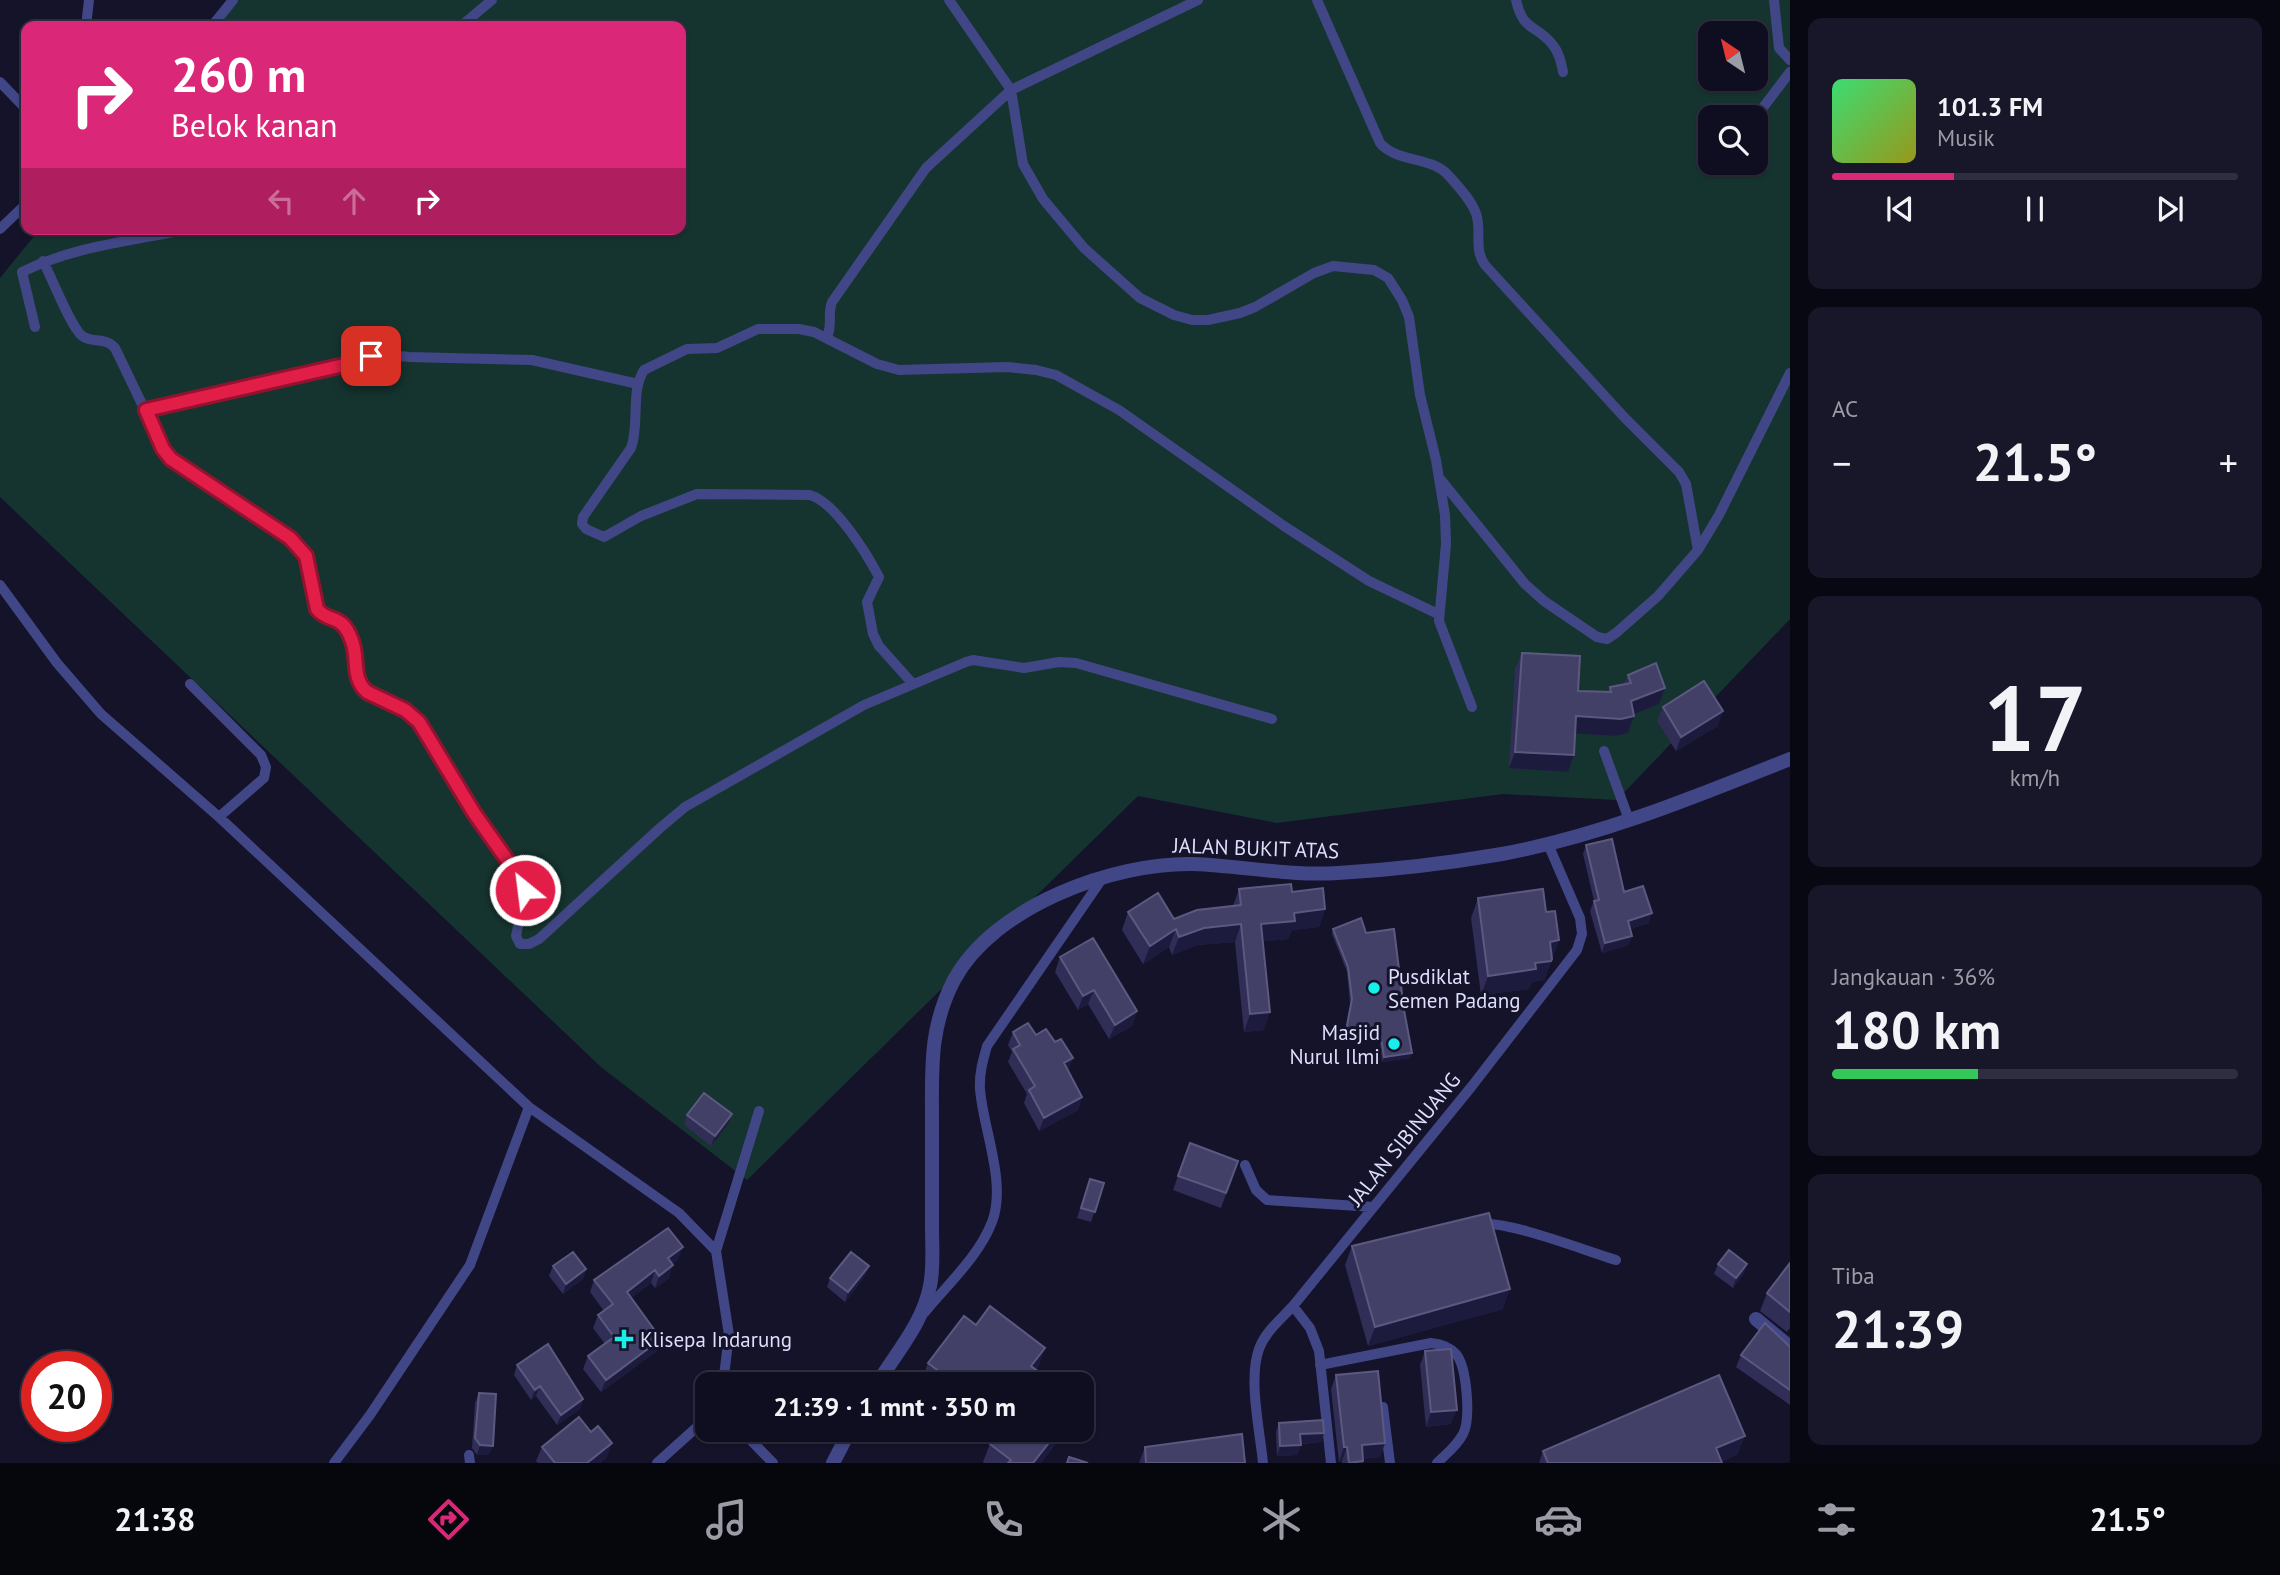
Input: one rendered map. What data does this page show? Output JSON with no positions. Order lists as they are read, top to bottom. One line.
{"streets":{"street":["JALAN BUKIT ATAS"],"lane":["JALAN SIBINUANG"]},"crossings":[["JALAN BUKIT ATAS","JALAN SIBINUANG"]],"places":{"other":["Pusdiklat Semen Padang","Masjid Nurul Ilmi"],"health":["Klisepa Indarung"]},"north":"top left","page":{"turn":["260 m","Belok kanan"],"song":["101.3 FM","Musik"],"tile":["AC",["17","km/h"],["Jangkauan · 36%","180 km"],["Tiba","21:39"]],"heat":["−","21.5°","+"],"limit":"20","trip":"21:39 · 1 mnt · 350 m","tabs":["21:38","21.5°"]}}
